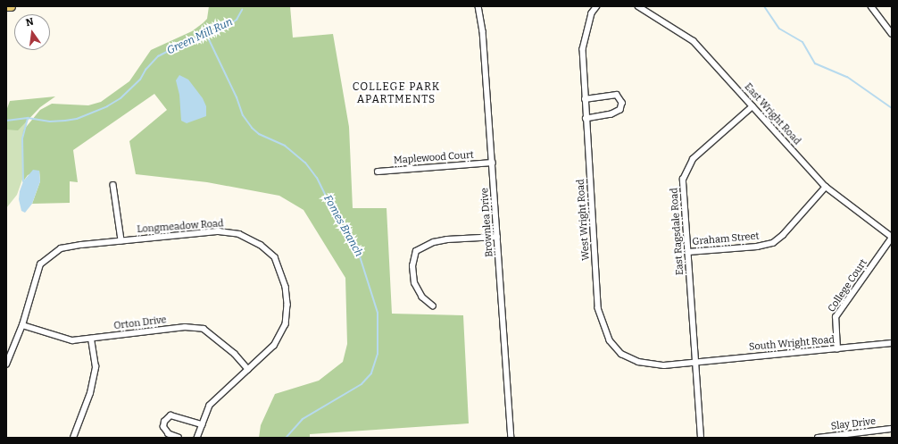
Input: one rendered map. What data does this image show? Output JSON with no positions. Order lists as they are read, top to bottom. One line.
{"streets":{"street":["East Wright Road","Maplewood Court","West Wright Road","Brownlea Drive","Longmeadow Road","East Ragsdale Road","Graham Street","College Court","Orton Drive","South Wright Road","Slay Drive"]},"crossings":[["East Wright Road","East Ragsdale Road"],["East Wright Road","Graham Street"],["East Wright Road","College Court"],["Maplewood Court","Brownlea Drive"],["West Wright Road","East Ragsdale Road"],["West Wright Road","South Wright Road"],["Longmeadow Road","Orton Drive"],["East Ragsdale Road","Graham Street"],["East Ragsdale Road","South Wright Road"],["College Court","South Wright Road"]],"districts":["COLLEGE PARK APARTMENTS"],"water":["Green Mill Run","Fomes Branch"],"north":"top"}
